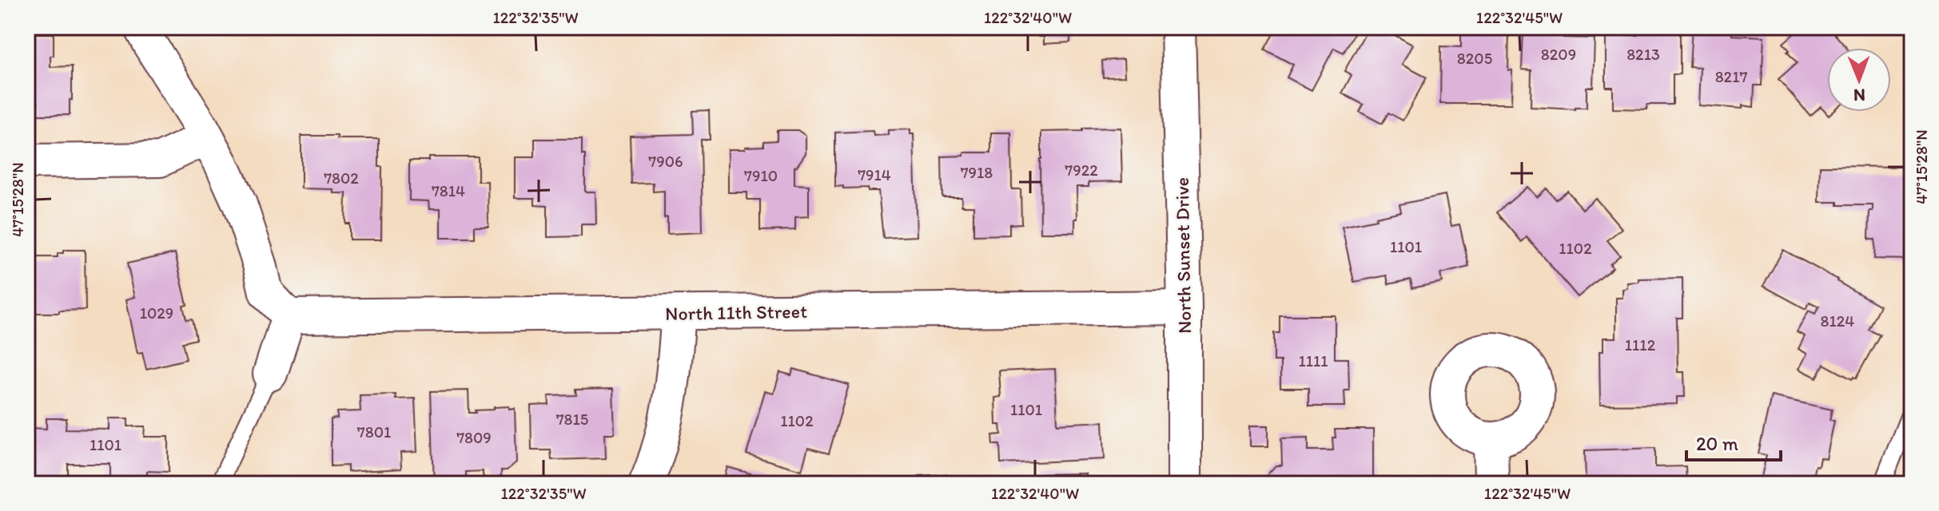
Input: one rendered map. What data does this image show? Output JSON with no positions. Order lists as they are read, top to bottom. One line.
{"streets":{"street":["North Sunset Drive","North 11th Street"]},"crossings":[["North Sunset Drive","North 11th Street"]],"house_numbers":["8209","8213","8205","8217","7906","7922","7918","7914","7910","7802","7814","1101","1102","1029","8124","1112","1111","1101","7815","1102","7801","7809","1101"],"scale_bar":"20 m","north":"bottom","coordinates":["122°32'35\"W","122°32'40\"W","122°32'45\"W","47°15'28\"N"]}
